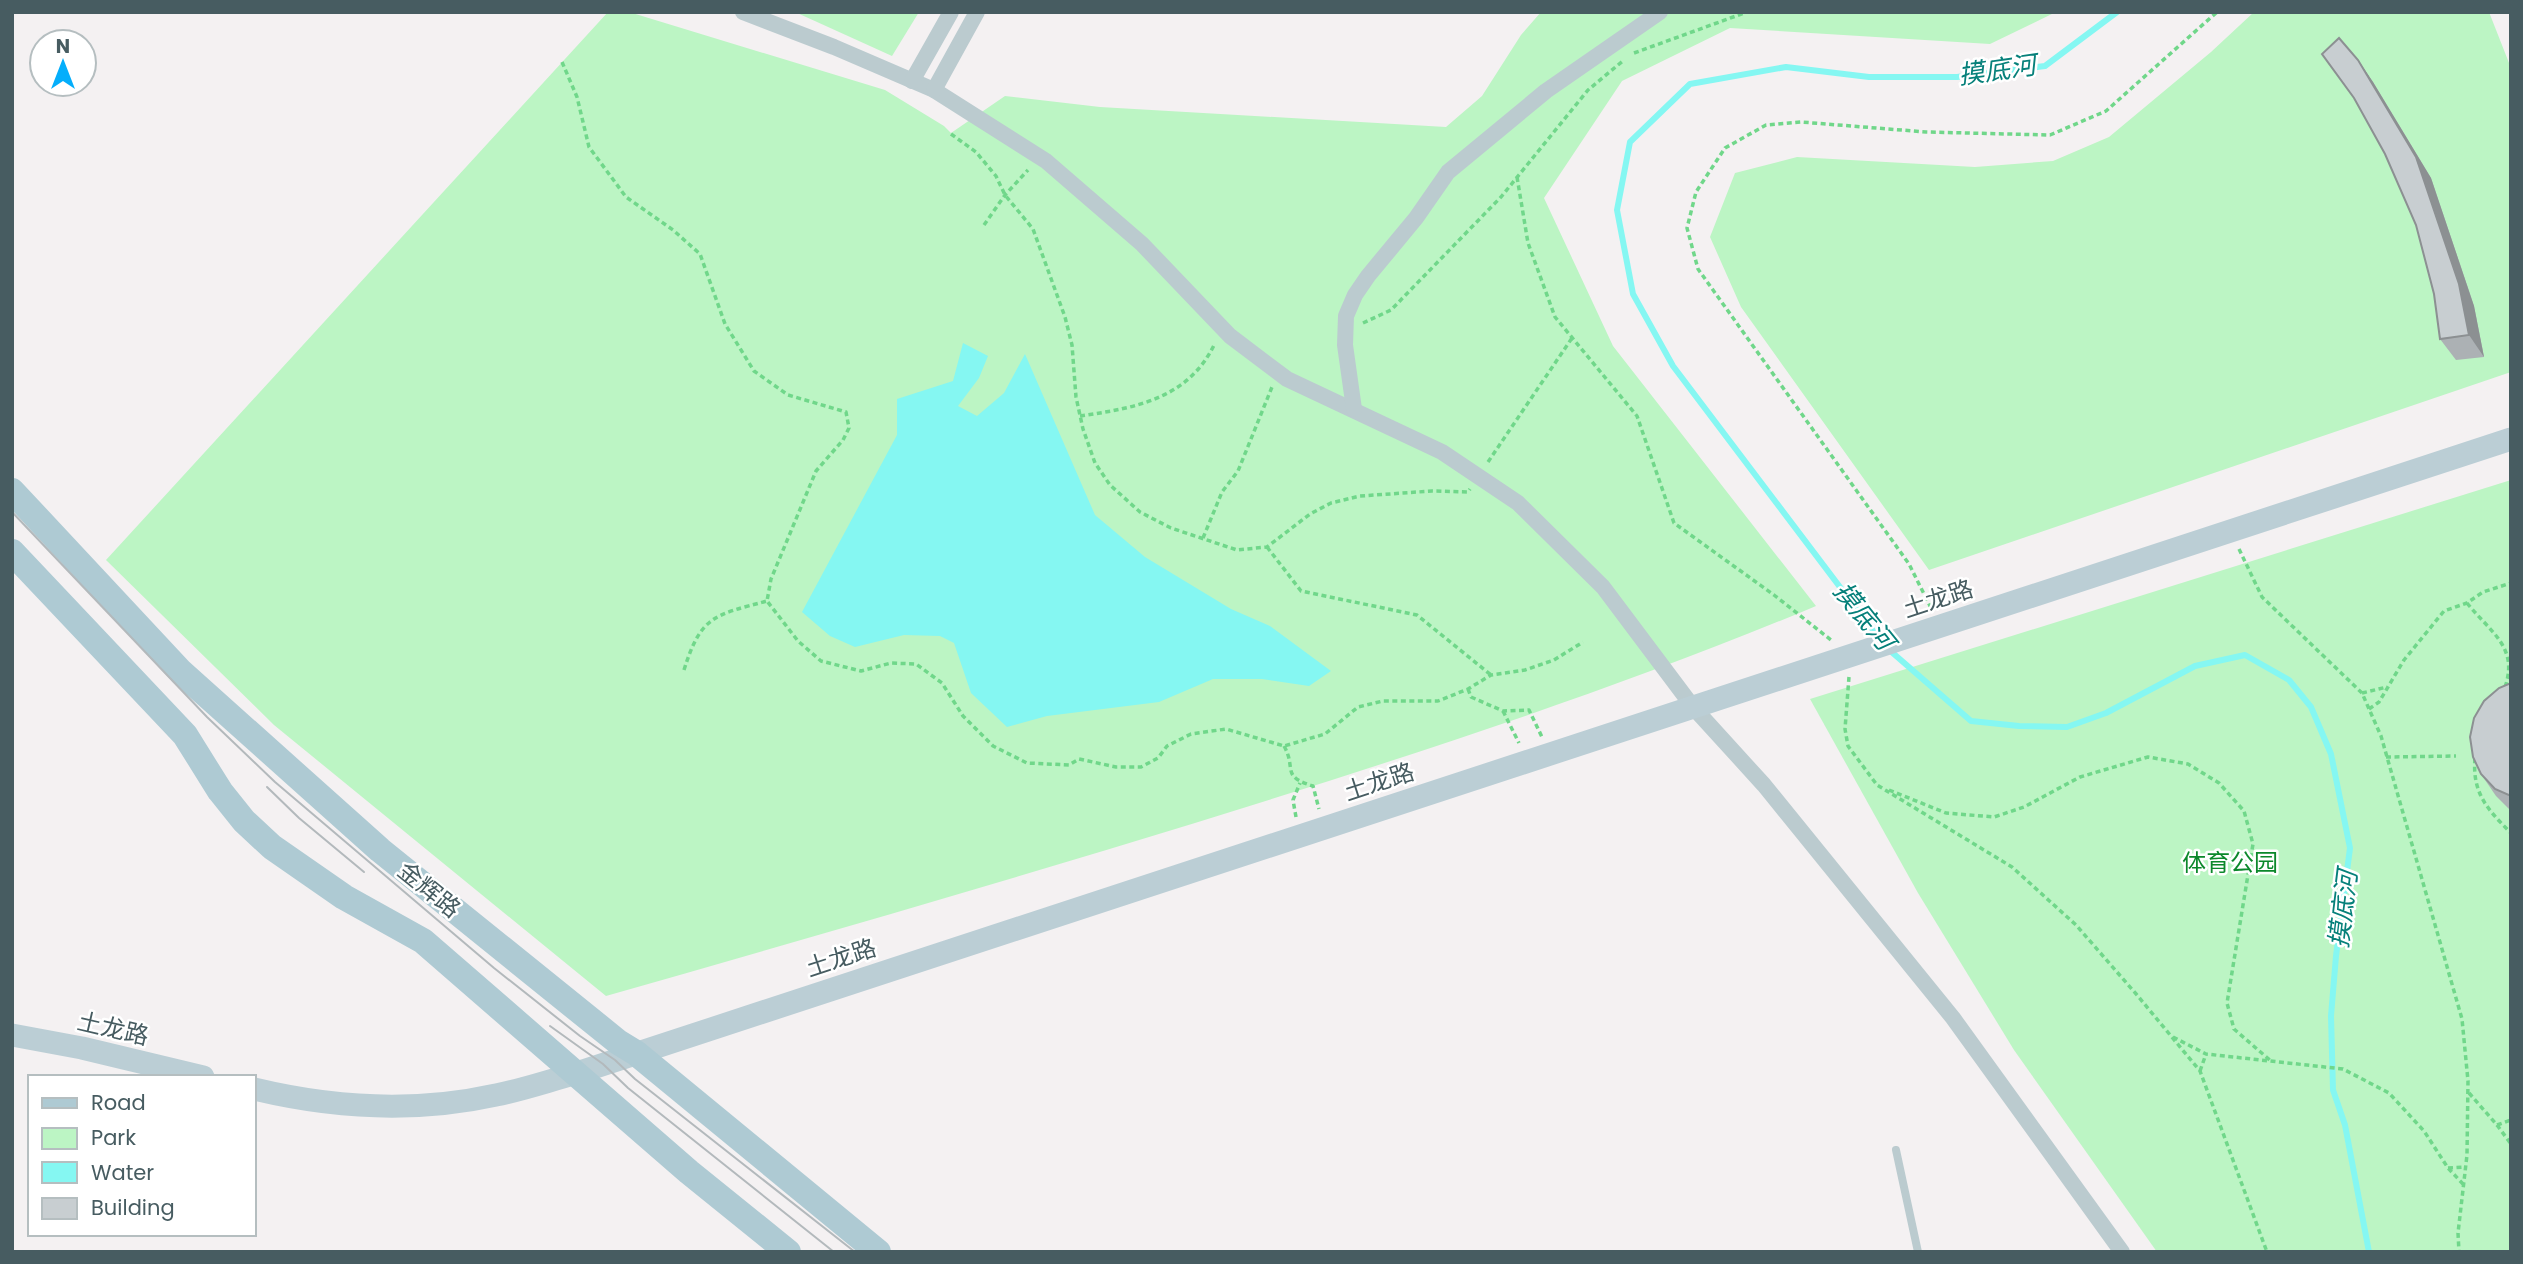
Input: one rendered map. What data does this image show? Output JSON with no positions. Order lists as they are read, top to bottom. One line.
{"streets":{"main road":["金辉路"],"street":["土龙路"]},"crossings":[["土龙路","金辉路"]],"water":["摸底河"],"parks":["体育公园"],"legend":["Road","Park","Water","Building"],"north":"top"}
